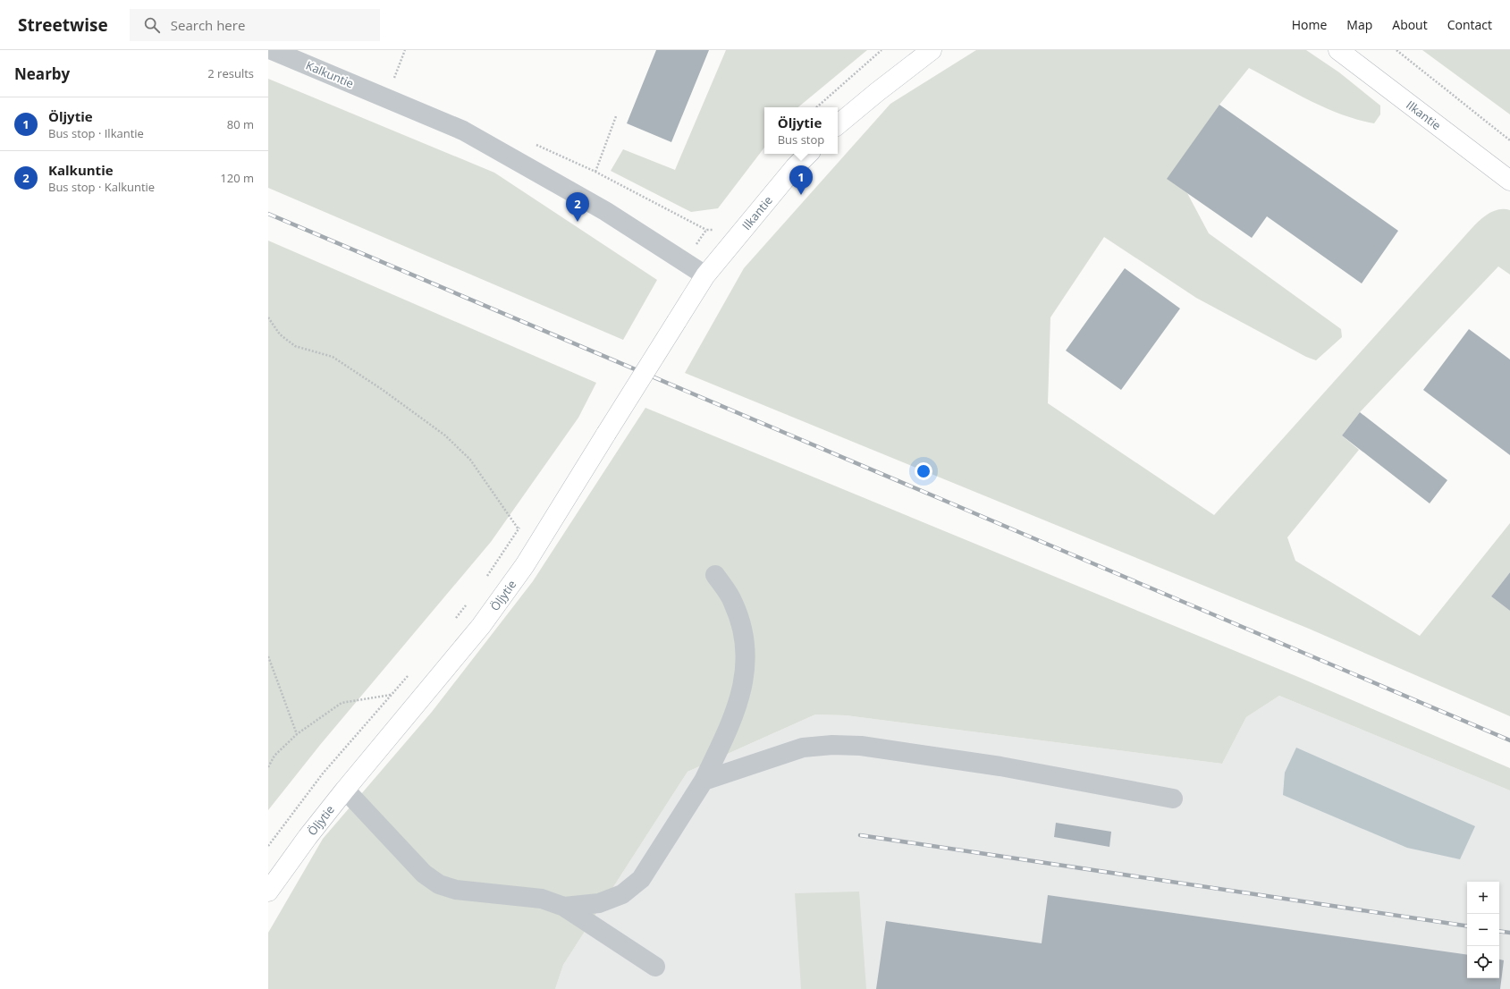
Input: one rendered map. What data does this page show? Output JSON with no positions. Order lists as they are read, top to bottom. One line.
{"streets":{"main road":["Ilkantie","Öljytie"],"street":["Kalkuntie"]},"crossings":[["Kalkuntie","Ilkantie"],["Kalkuntie","Öljytie"],["Ilkantie","Öljytie"]],"page":{"header":"Streetwise","search":"Search here","nav":["Home","Map","About","Contact"],"heading":["Nearby","2 results"],"list":[{"mark":"1","name":"Öljytie","note":"Bus stop · Ilkantie","value":"80 m"},{"mark":"2","name":"Kalkuntie","note":"Bus stop · Kalkuntie","value":"120 m"}],"popup":["Öljytie","Bus stop"],"pins":["1","2"],"map_buttons":["+","−"]}}
